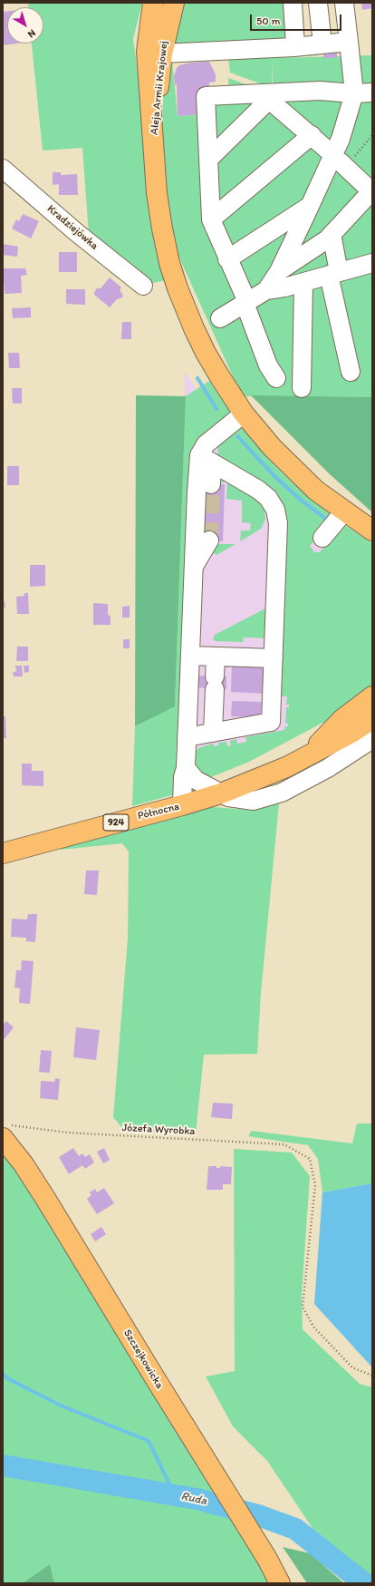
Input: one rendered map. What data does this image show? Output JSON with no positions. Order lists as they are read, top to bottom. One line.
{"streets":{"main road":["Aleja Armii Krajowej","Północna","924","Szczejkowicka"],"street":["Kradziejówka"],"path":["Józefa Wyrobka"]},"crossings":[["Józefa Wyrobka","Szczejkowicka"]],"water":["Ruda"],"scale_bar":"50 m","north":"bottom right"}
